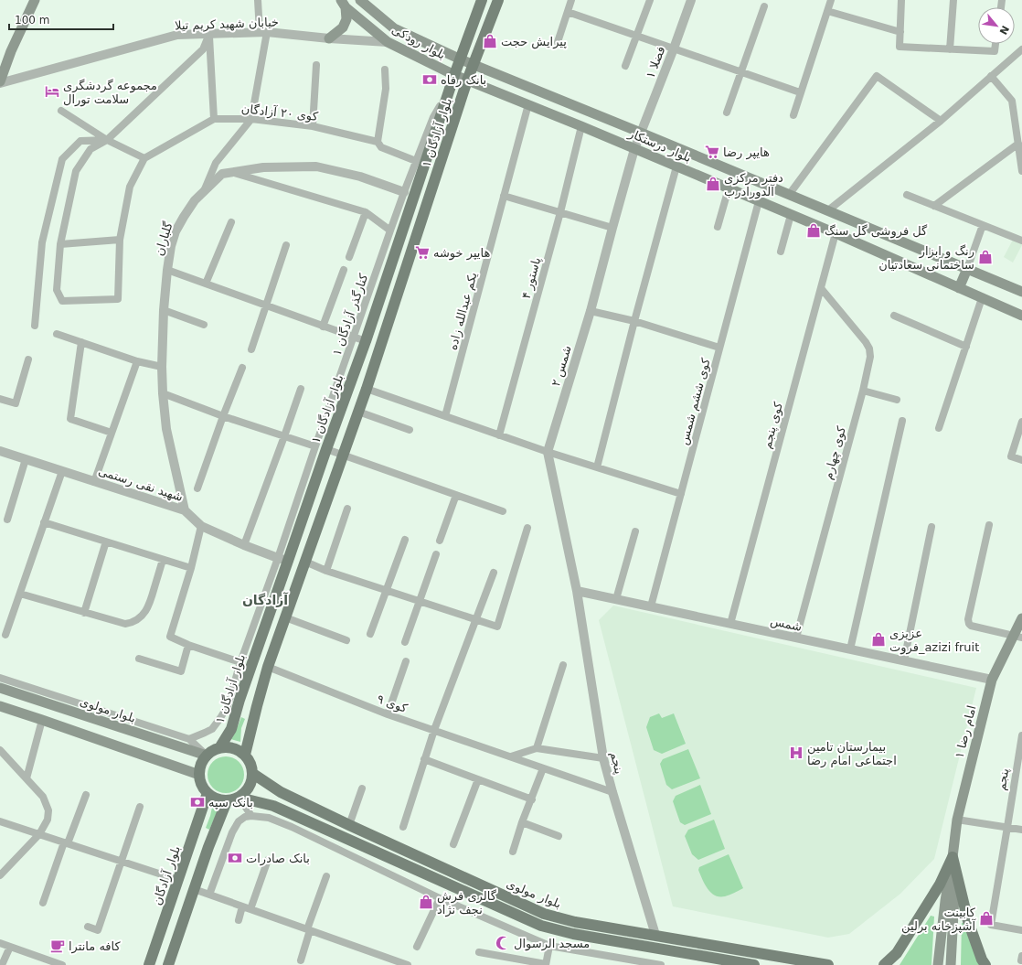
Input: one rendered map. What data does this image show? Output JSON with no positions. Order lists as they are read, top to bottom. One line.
{"streets":{"main road":["بلوار رودکی","بلوار آزادگان ۱","بلوار درستکار","بلوار مولوی","امام رضا ۱","بلوار آزادگان"],"street":["خیابان شهید کریم تیلا","فضلا ۱","کوی ۲۰ آزادگان","گلباران","پاستور ۴","یکم عبدالله زاده","کنارگذر آزادگان ۱","شمس ۲","کوی ششم شمس","کوی پنجم","کوی چهارم","شهید نقی رستمی","شمس","کوی ۹","پنجم"]},"crossings":[["خیابان شهید کریم تیلا","بلوار رودکی"],["بلوار رودکی","بلوار آزادگان ۱"],["بلوار رودکی","بلوار درستکار"],["فضلا ۱","بلوار درستکار"],["فضلا ۱","شمس ۲"],["کوی ۲۰ آزادگان","کنارگذر آزادگان ۱"],["بلوار آزادگان ۱","بلوار درستکار"],["بلوار آزادگان ۱","کنارگذر آزادگان ۱"],["بلوار آزادگان ۱","شهید نقی رستمی"],["بلوار آزادگان ۱","کوی ۹"],["بلوار آزادگان ۱","بلوار مولوی"],["بلوار آزادگان ۱","بلوار آزادگان"],["بلوار درستکار","پاستور ۴"],["بلوار درستکار","یکم عبدالله زاده"],["بلوار درستکار","شمس ۲"],["بلوار درستکار","کوی ششم شمس"],["بلوار درستکار","کوی پنجم"],["گلباران","کنارگذر آزادگان ۱"],["گلباران","شهید نقی رستمی"],["کنارگذر آزادگان ۱","شهید نقی رستمی"],["شمس ۲","شمس"],["شمس ۲","پنجم"],["کوی ششم شمس","شمس"],["کوی پنجم","کوی چهارم"],["کوی پنجم","شمس"],["کوی چهارم","شمس"],["شمس","امام رضا ۱"],["شمس","پنجم"],["کوی ۹","پنجم"],["بلوار مولوی","پنجم"],["بلوار مولوی","بلوار آزادگان"]],"districts":["آزادگان"],"places":{"shop":["پیرایش حجت","دفتر مرکزی آلدورادرب","گل فروشی گل سنگ","رنگ و ابزار ساختمانی سعادتیان","عزیزی فروت_azizi fruit","گالری فرش نجف نژاد","کابینت آشپزخانه برلین"],"bank":["بانک رفاه","بانک سپه","بانک صادرات"],"hotel":["مجموعه گردشگری سلامت تورال"],"supermarket":["هایپر رضا","هایپر خوشه"],"hospital":["بیمارستان تامین اجتماعی امام رضا"],"mosque":["مسجد الرسوال"],"cafe":["کافه مانترا"]},"scale_bar":"100 m","north":"bottom right"}
